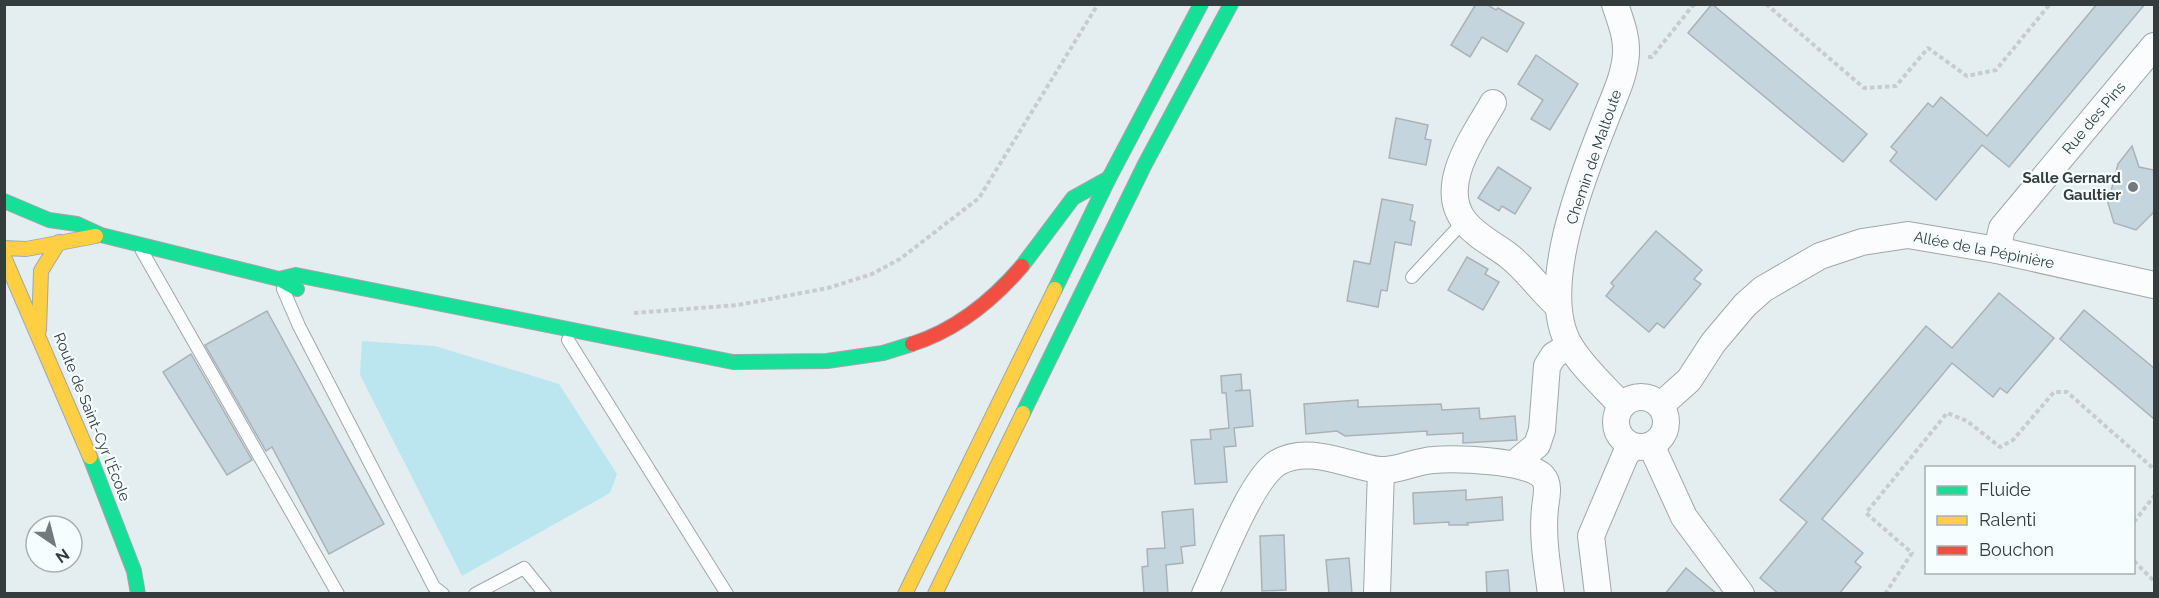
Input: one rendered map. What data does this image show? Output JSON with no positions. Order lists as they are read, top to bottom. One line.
{"streets":{"main road":["Route de Saint-Cyr l'École"],"street":["Rue des Pins","Chemin de Maltoute","Allée de la Pépinière"]},"crossings":[["Rue des Pins","Allée de la Pépinière"],["Chemin de Maltoute","Allée de la Pépinière"]],"places":["Salle Gernard Gaultier"],"legend":["Fluide","Ralenti","Bouchon"],"north":"bottom right"}
